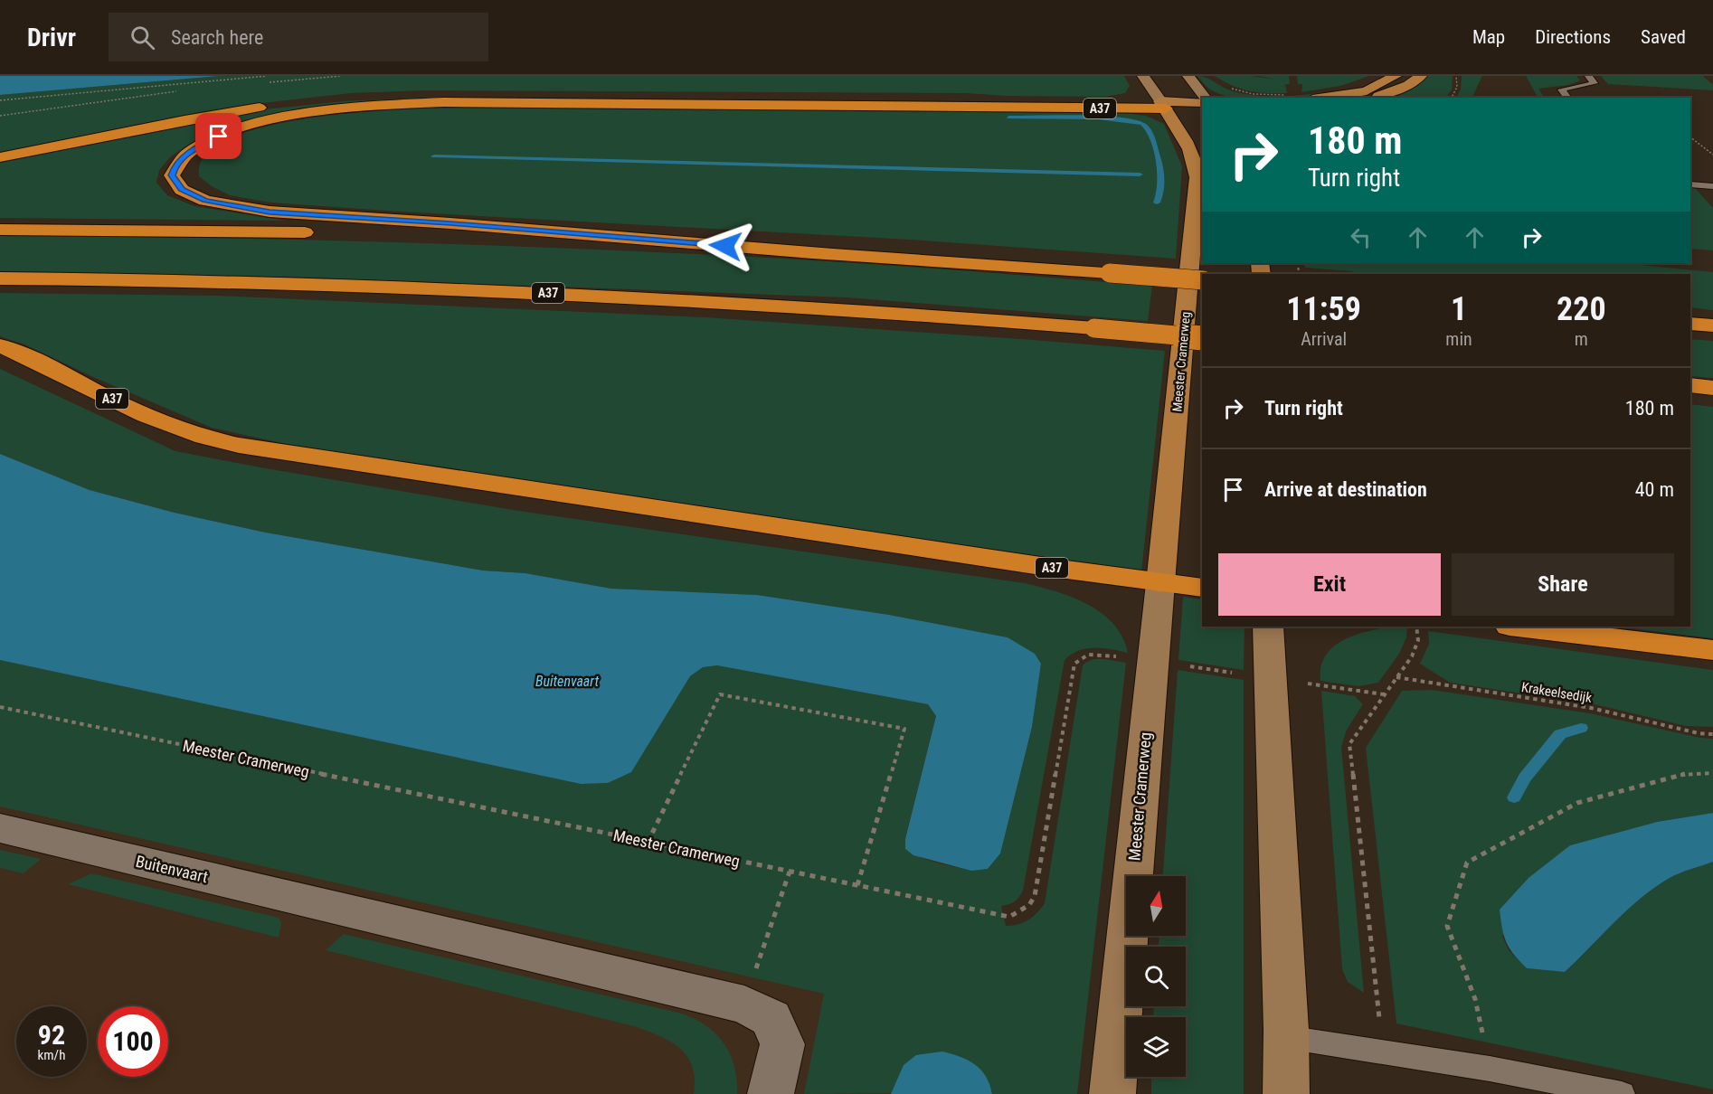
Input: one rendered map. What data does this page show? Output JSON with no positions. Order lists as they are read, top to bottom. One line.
{"streets":{"highway":["A37"],"main road":["Meester Cramerweg"],"street":["Buitenvaart"],"path":["Krakeelsedijk"]},"crossings":[["A37","Meester Cramerweg"]],"water":["Buitenvaart"],"north":"top","page":{"header":"Drivr","search":"Search here","nav":["Map","Directions","Saved"],"turn":["180 m","Turn right"],"eta":["11:59","Arrival","1","min","220","m"],"list":[{"name":"Turn right","value":"180 m"},{"name":"Arrive at destination","value":"40 m"}],"buttons":["Exit","Share"],"speed":"92 km/h","limit":"100"}}
